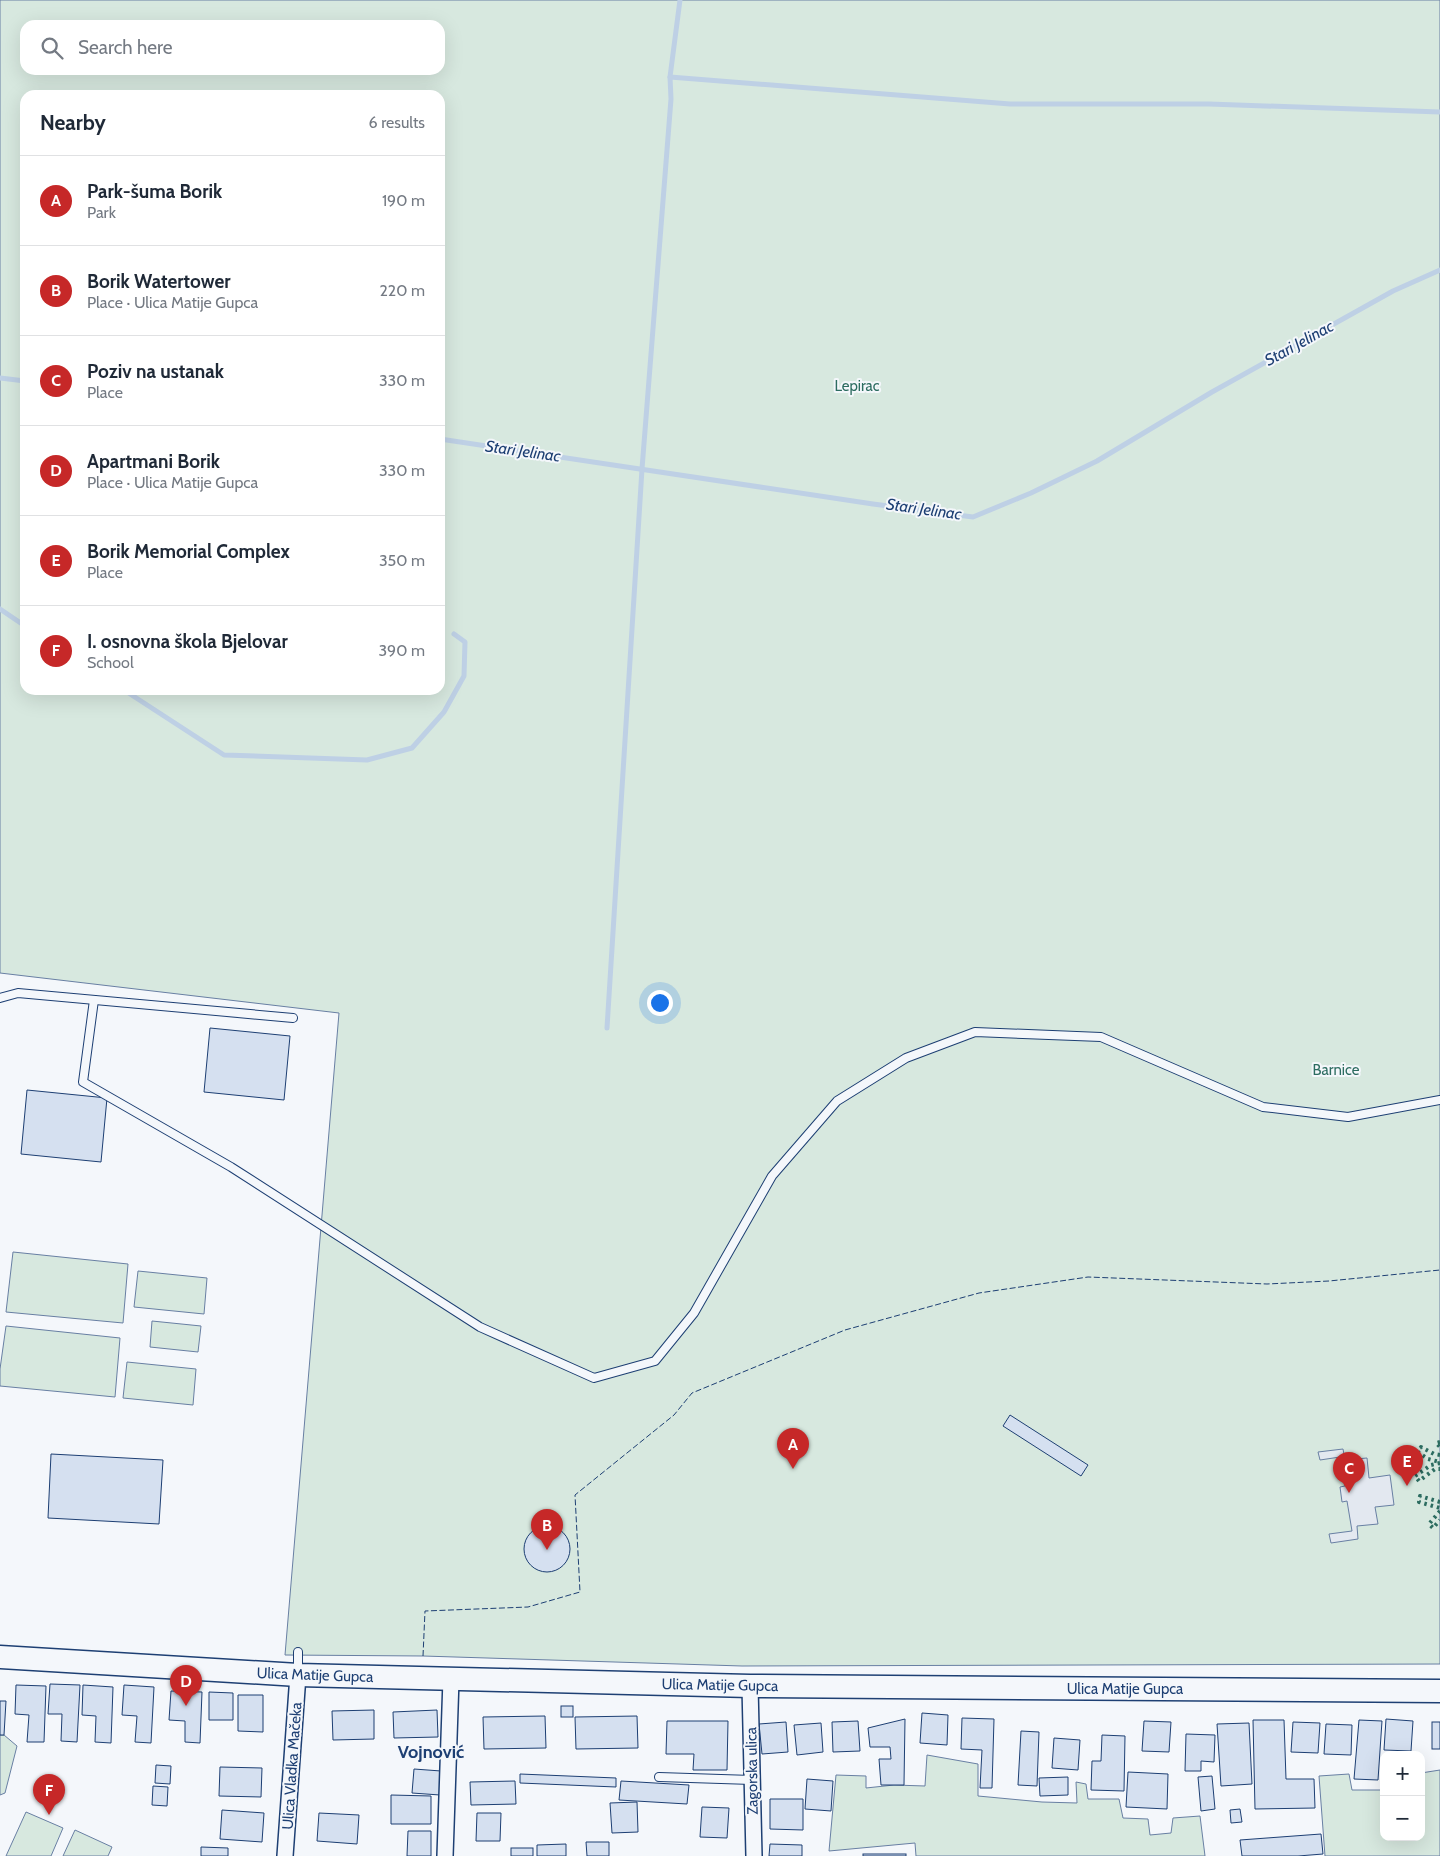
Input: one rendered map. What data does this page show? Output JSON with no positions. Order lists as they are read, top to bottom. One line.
{"streets":{"street":["Ulica Matije Gupca","Ulica Vladka Mačeka","Zagorska ulica"]},"crossings":[["Ulica Matije Gupca","Ulica Vladka Mačeka"],["Ulica Matije Gupca","Zagorska ulica"]],"districts":["Vojnović"],"water":["Stari Jelinac"],"parks":["Lepirac","Barnice"],"page":{"search":"Search here","heading":["Nearby","6 results"],"list":[{"mark":"A","name":"Park-šuma Borik","note":"Park","value":"190 m"},{"mark":"B","name":"Borik Watertower","note":"Place · Ulica Matije Gupca","value":"220 m"},{"mark":"C","name":"Poziv na ustanak","note":"Place","value":"330 m"},{"mark":"D","name":"Apartmani Borik","note":"Place · Ulica Matije Gupca","value":"330 m"},{"mark":"E","name":"Borik Memorial Complex","note":"Place","value":"350 m"},{"mark":"F","name":"I. osnovna škola Bjelovar","note":"School","value":"390 m"}],"pins":["A","E","C","B","D","F"],"map_buttons":["+","−"]}}
